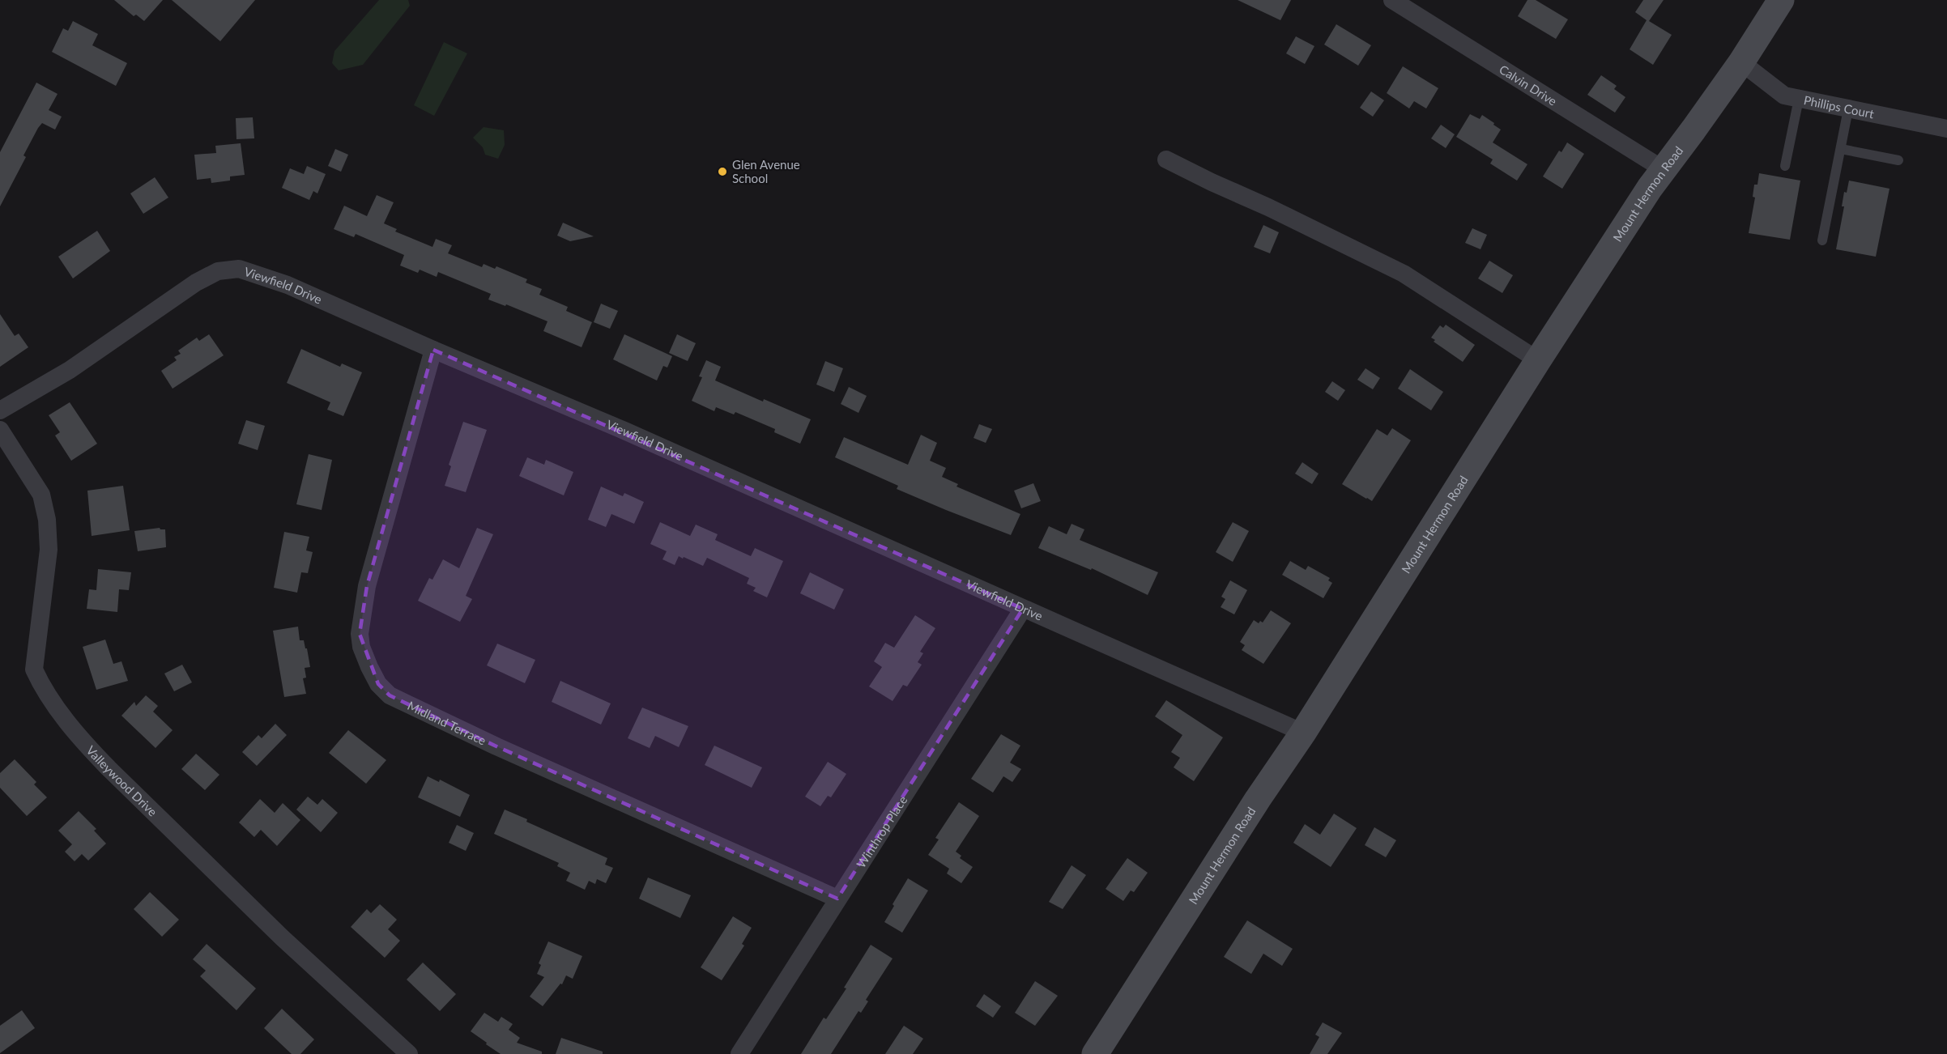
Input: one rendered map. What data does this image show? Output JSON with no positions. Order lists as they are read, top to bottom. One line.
{"streets":{"main road":["Mount Hermon Road"],"street":["Calvin Drive","Phillips Court","Viewfield Drive","Midland Terrace","Valleywood Drive","Winthrop Place"]},"crossings":[["Calvin Drive","Mount Hermon Road"],["Phillips Court","Mount Hermon Road"],["Mount Hermon Road","Viewfield Drive"],["Viewfield Drive","Midland Terrace"],["Viewfield Drive","Winthrop Place"],["Midland Terrace","Winthrop Place"]],"places":["Glen Avenue School"]}
